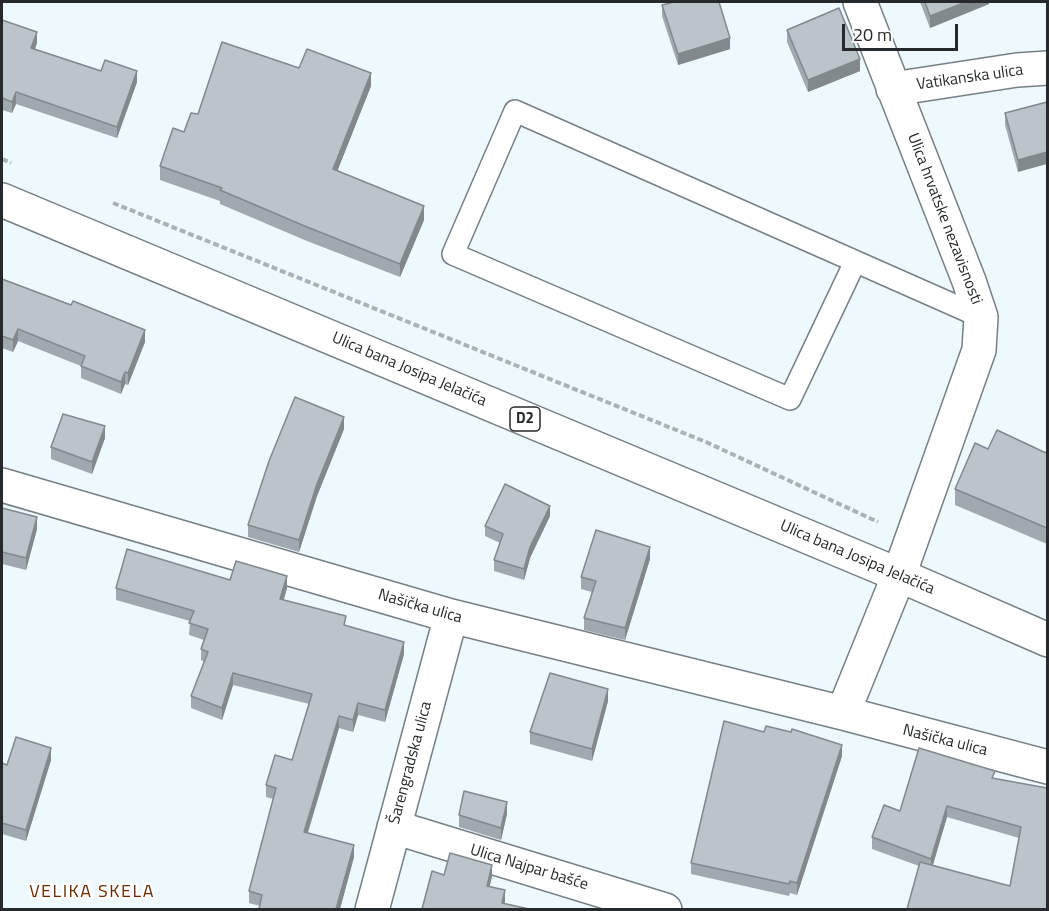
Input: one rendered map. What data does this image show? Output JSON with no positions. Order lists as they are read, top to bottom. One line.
{"streets":{"street":["Vatikanska ulica","Ulica hrvatske nezavisnosti","Ulica bana Josipa Jelačića","D2","Našička ulica","Šarengradska ulica","Ulica Najpar bašće"]},"crossings":[["Vatikanska ulica","Ulica hrvatske nezavisnosti"],["Ulica hrvatske nezavisnosti","Ulica bana Josipa Jelačića"],["Našička ulica","Šarengradska ulica"],["Šarengradska ulica","Ulica Najpar bašće"]],"districts":["VELIKA SKELA"],"scale_bar":"20 m"}
